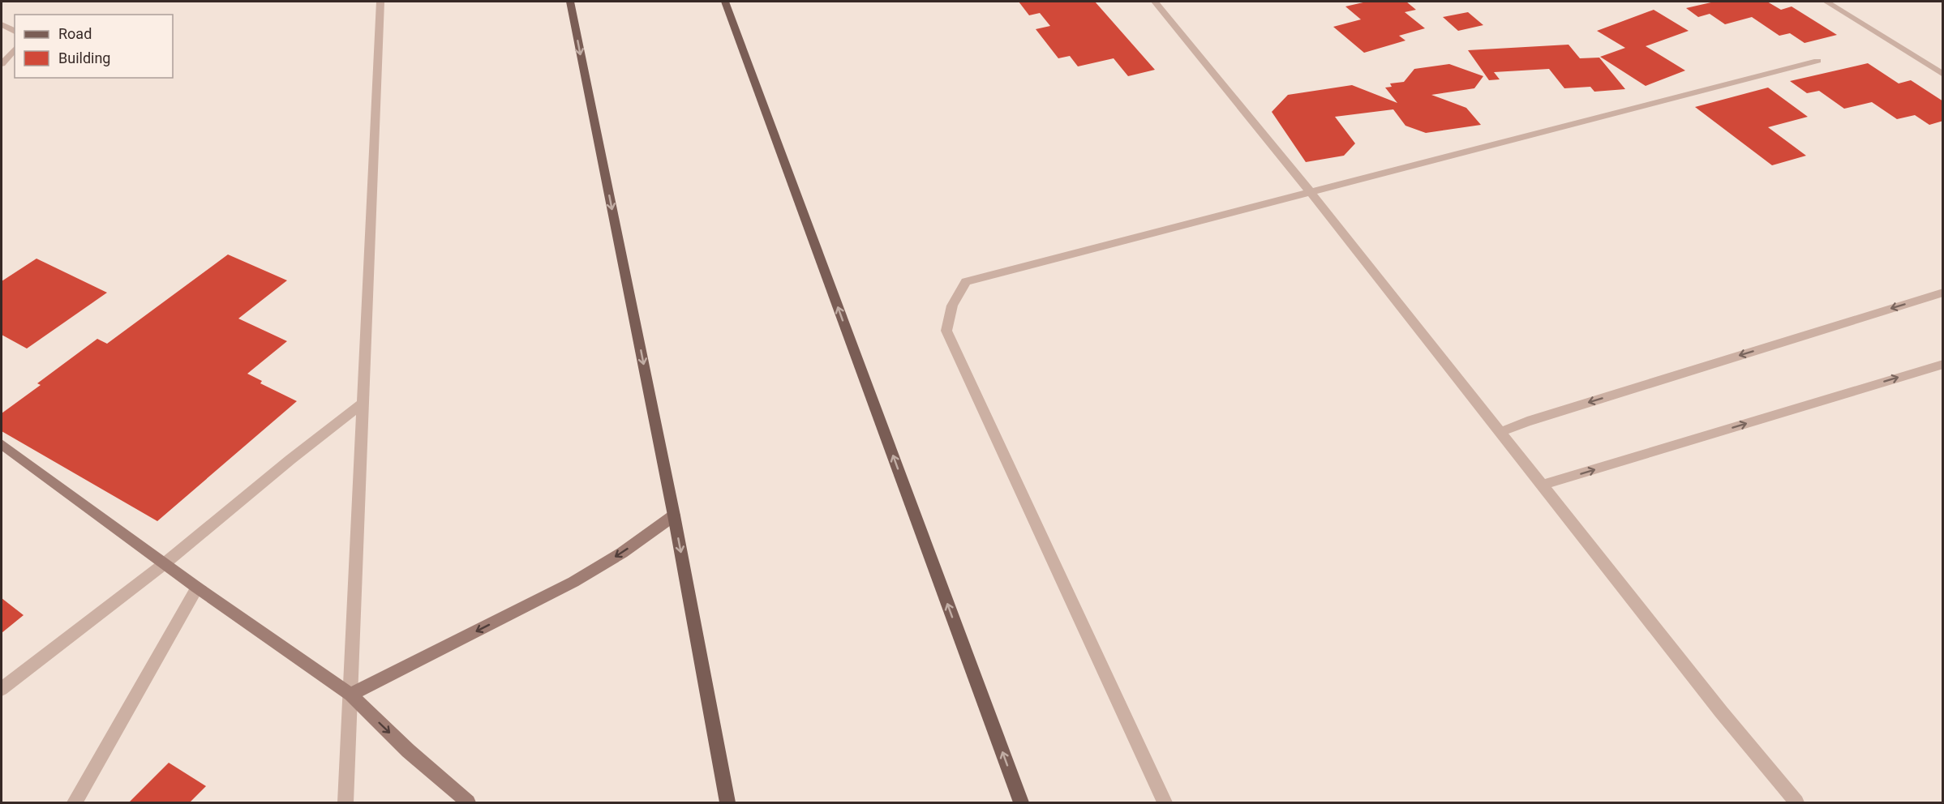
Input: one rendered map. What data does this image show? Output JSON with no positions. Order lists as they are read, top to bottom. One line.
{"legend":["Road","Building"]}
